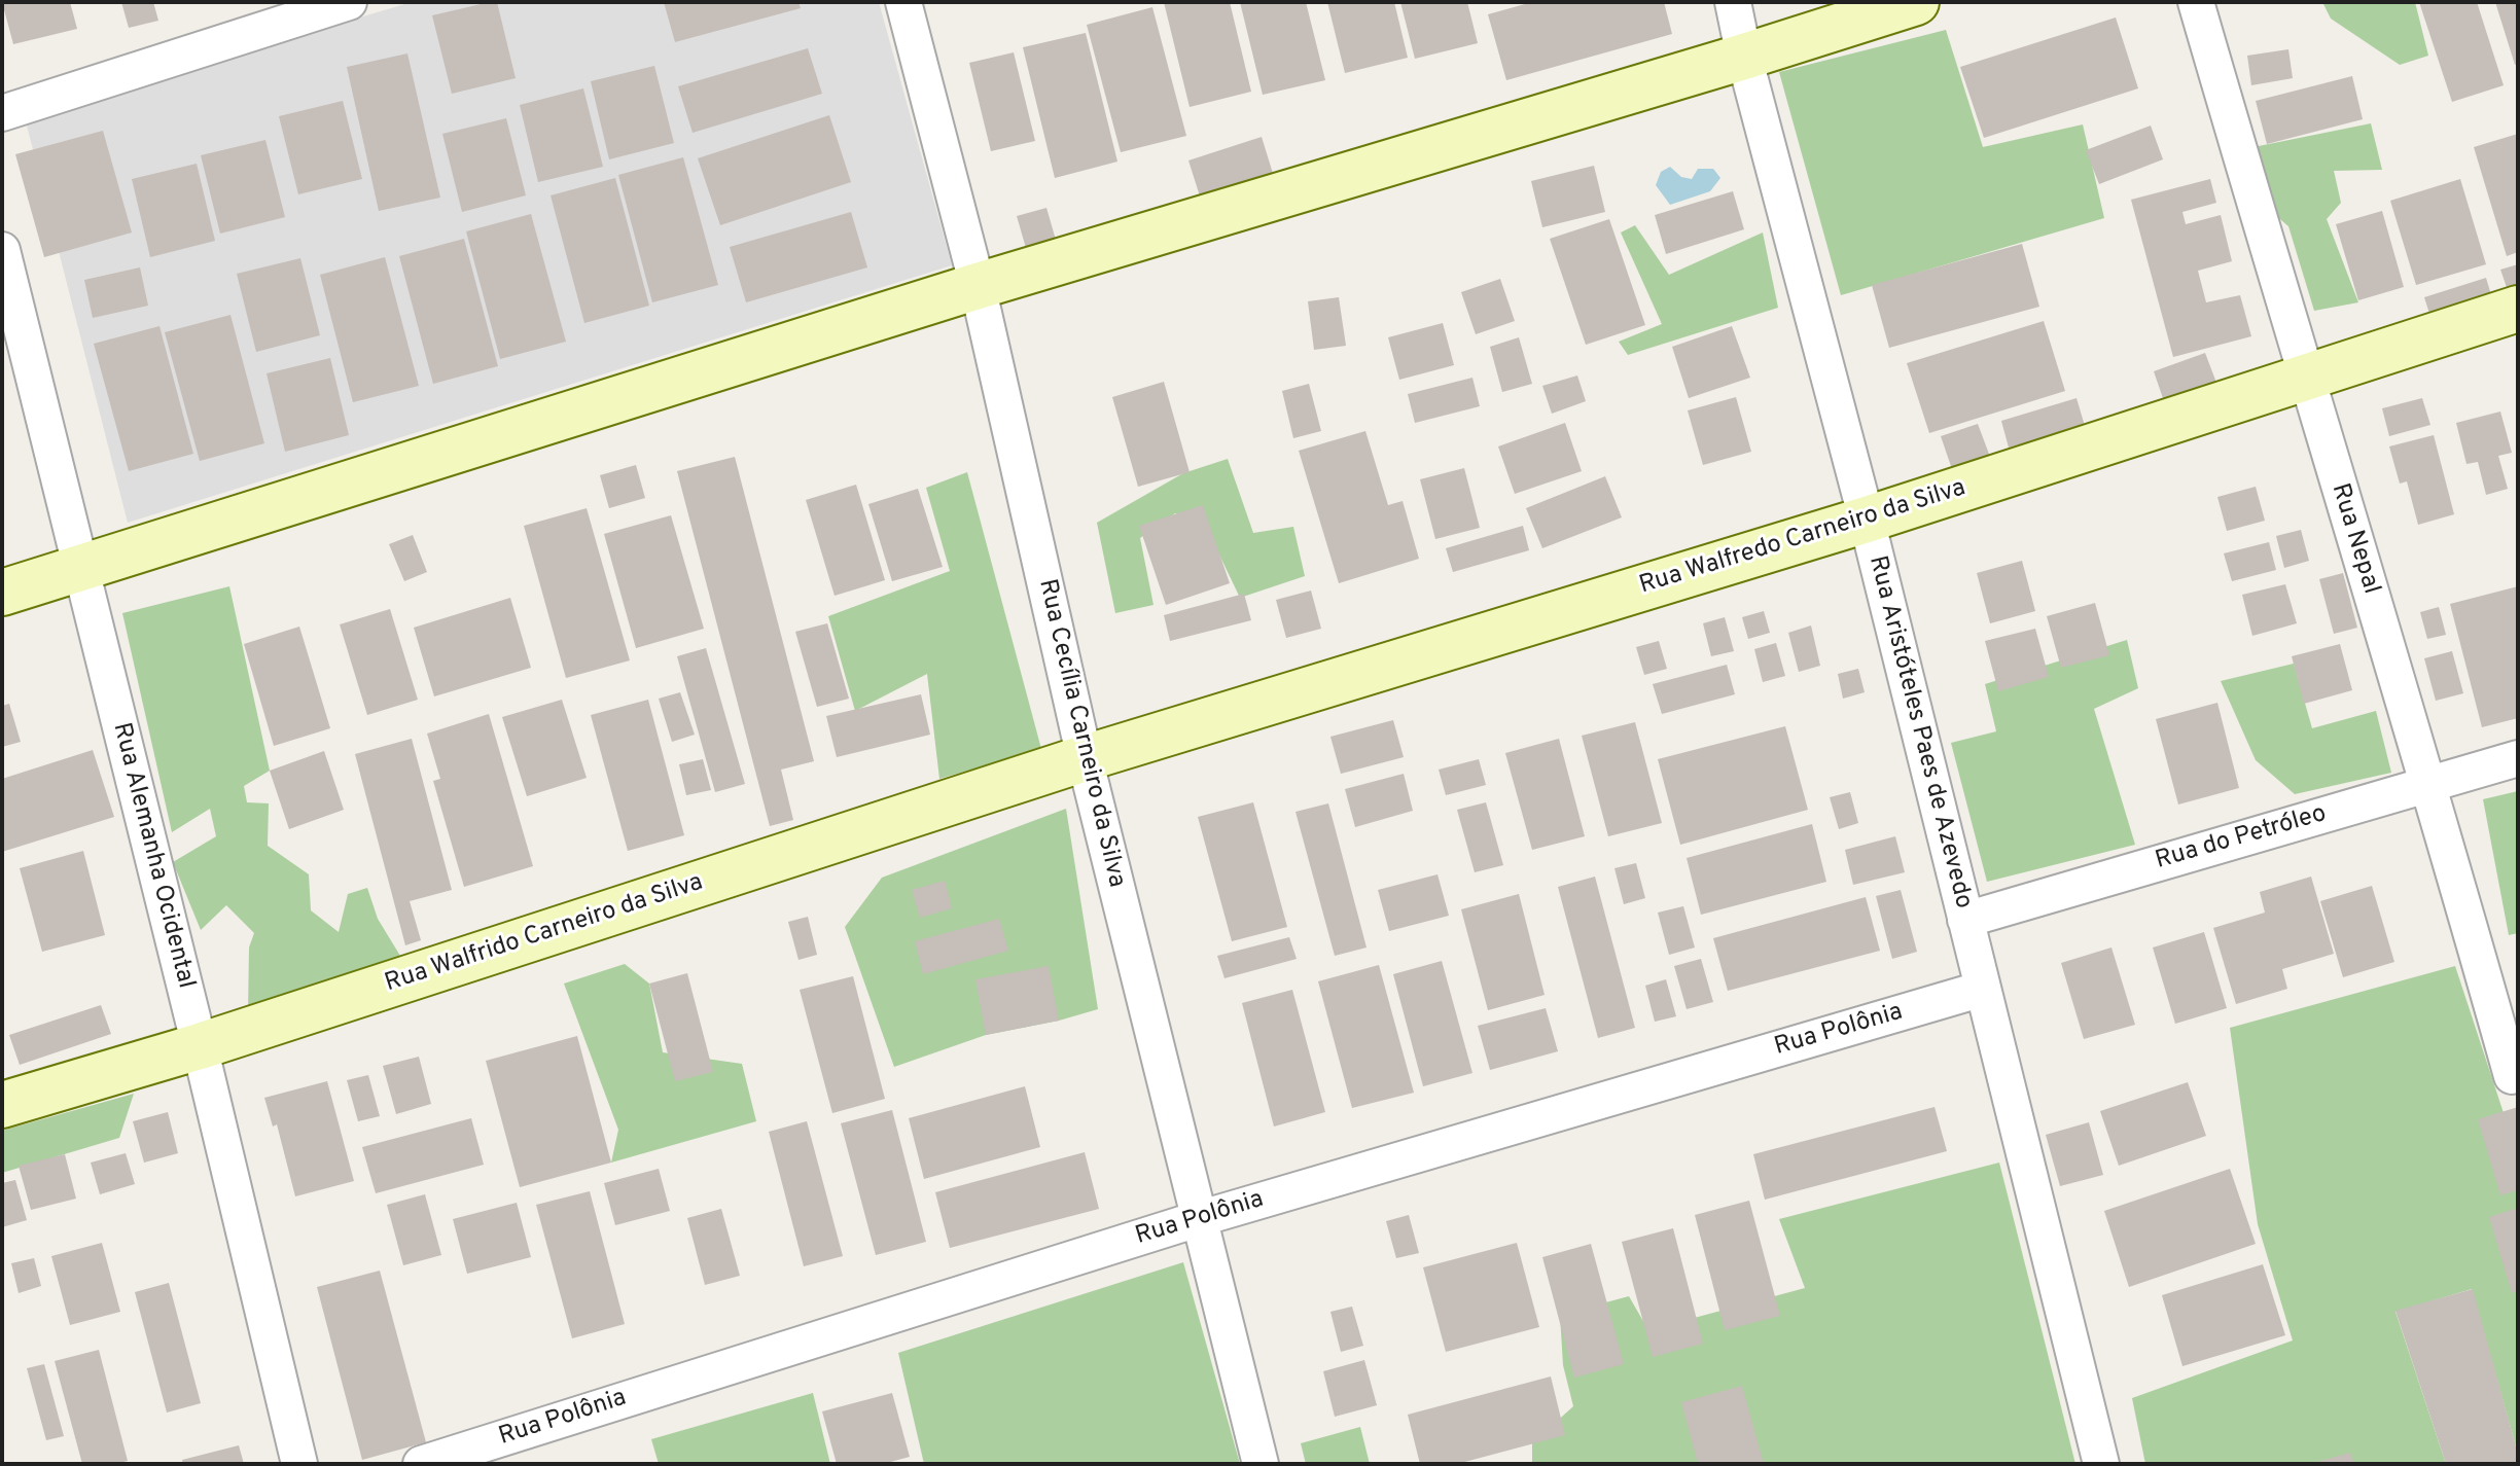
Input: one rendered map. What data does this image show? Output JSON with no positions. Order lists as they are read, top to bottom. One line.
{"streets":{"main road":["Rua Walfredo Carneiro da Silva","Rua Walfrido Carneiro da Silva"],"street":["Rua Nepal","Rua Aristóteles Paes de Azevedo","Rua Cecília Carneiro da Silva","Rua do Petróleo","Rua Alemanha Ocidental","Rua Polônia"]},"crossings":[["Rua Walfredo Carneiro da Silva","Rua Nepal"],["Rua Walfredo Carneiro da Silva","Rua Aristóteles Paes de Azevedo"],["Rua Walfredo Carneiro da Silva","Rua Cecília Carneiro da Silva"],["Rua Walfredo Carneiro da Silva","Rua Walfrido Carneiro da Silva"],["Rua Nepal","Rua do Petróleo"],["Rua Aristóteles Paes de Azevedo","Rua do Petróleo"],["Rua Aristóteles Paes de Azevedo","Rua Polônia"],["Rua Cecília Carneiro da Silva","Rua Walfrido Carneiro da Silva"],["Rua Cecília Carneiro da Silva","Rua Polônia"],["Rua Alemanha Ocidental","Rua Walfrido Carneiro da Silva"]]}
